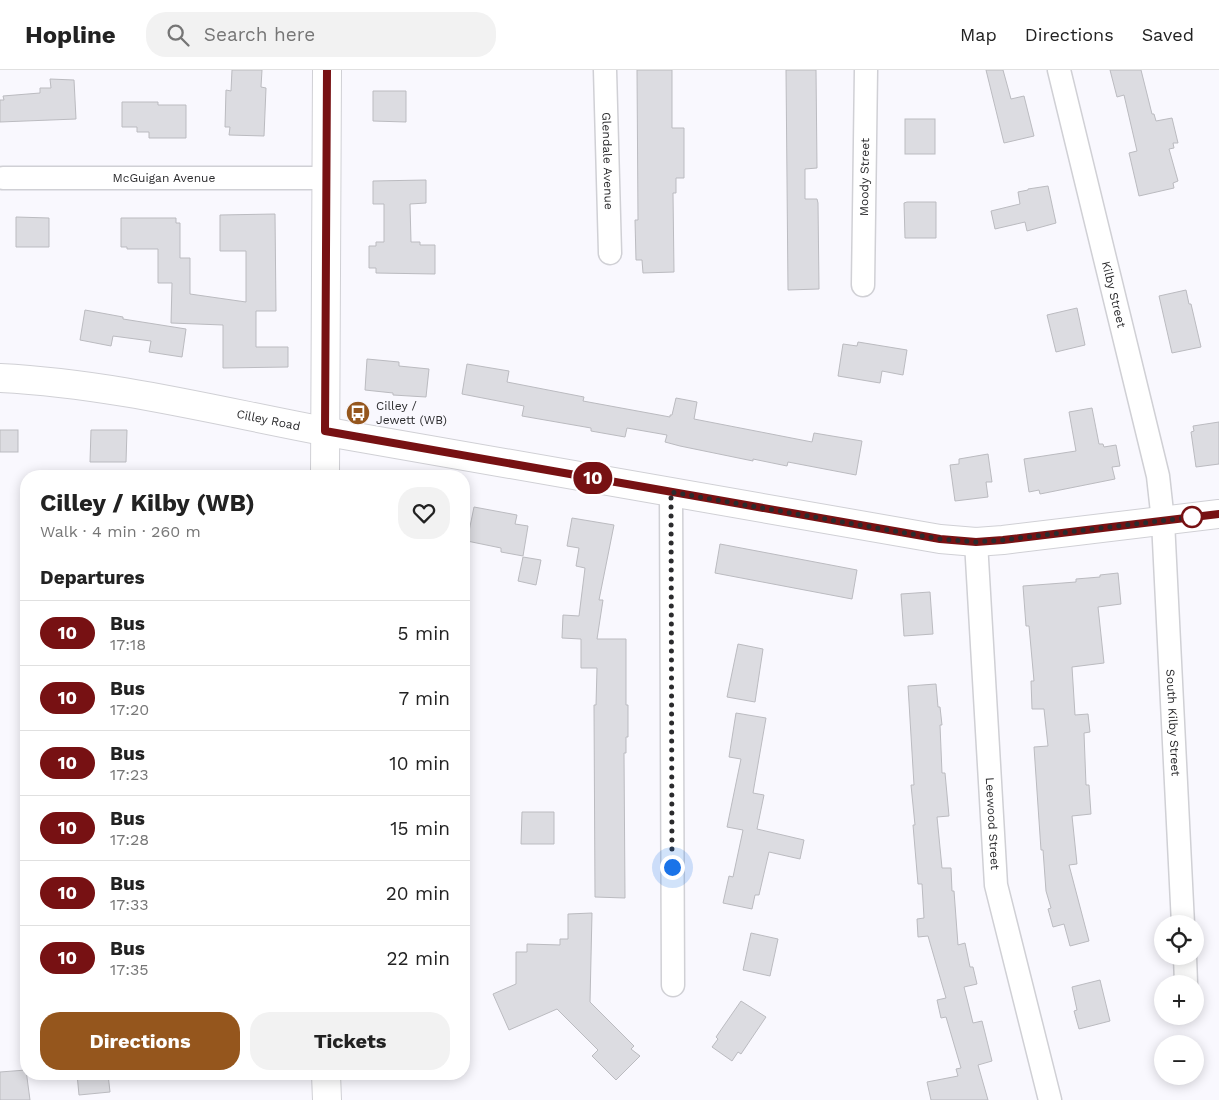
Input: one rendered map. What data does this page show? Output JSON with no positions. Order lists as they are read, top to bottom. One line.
{"streets":{"street":["Glendale Avenue","Moody Street","McGuigan Avenue","Kilby Street","Cilley Road","South Kilby Street","Leewood Street"]},"crossings":[["Kilby Street","Cilley Road"],["Kilby Street","South Kilby Street"],["Cilley Road","South Kilby Street"],["Cilley Road","Leewood Street"]],"places":{"bus stop":["Cilley / Jewett (WB)"]},"lines":["bus line 10"],"page":{"header":"Hopline","search":"Search here","nav":["Map","Directions","Saved"],"on_map":"10","heading":[["Cilley / Kilby (WB)","Walk · 4 min · 260 m"],"Departures"],"list":[{"mark":"10","name":"Bus","note":"17:18","value":"5 min"},{"mark":"10","name":"Bus","note":"17:20","value":"7 min"},{"mark":"10","name":"Bus","note":"17:23","value":"10 min"},{"mark":"10","name":"Bus","note":"17:28","value":"15 min"},{"mark":"10","name":"Bus","note":"17:33","value":"20 min"},{"mark":"10","name":"Bus","note":"17:35","value":"22 min"}],"map_buttons":["+","−"],"buttons":["Directions","Tickets"]}}
